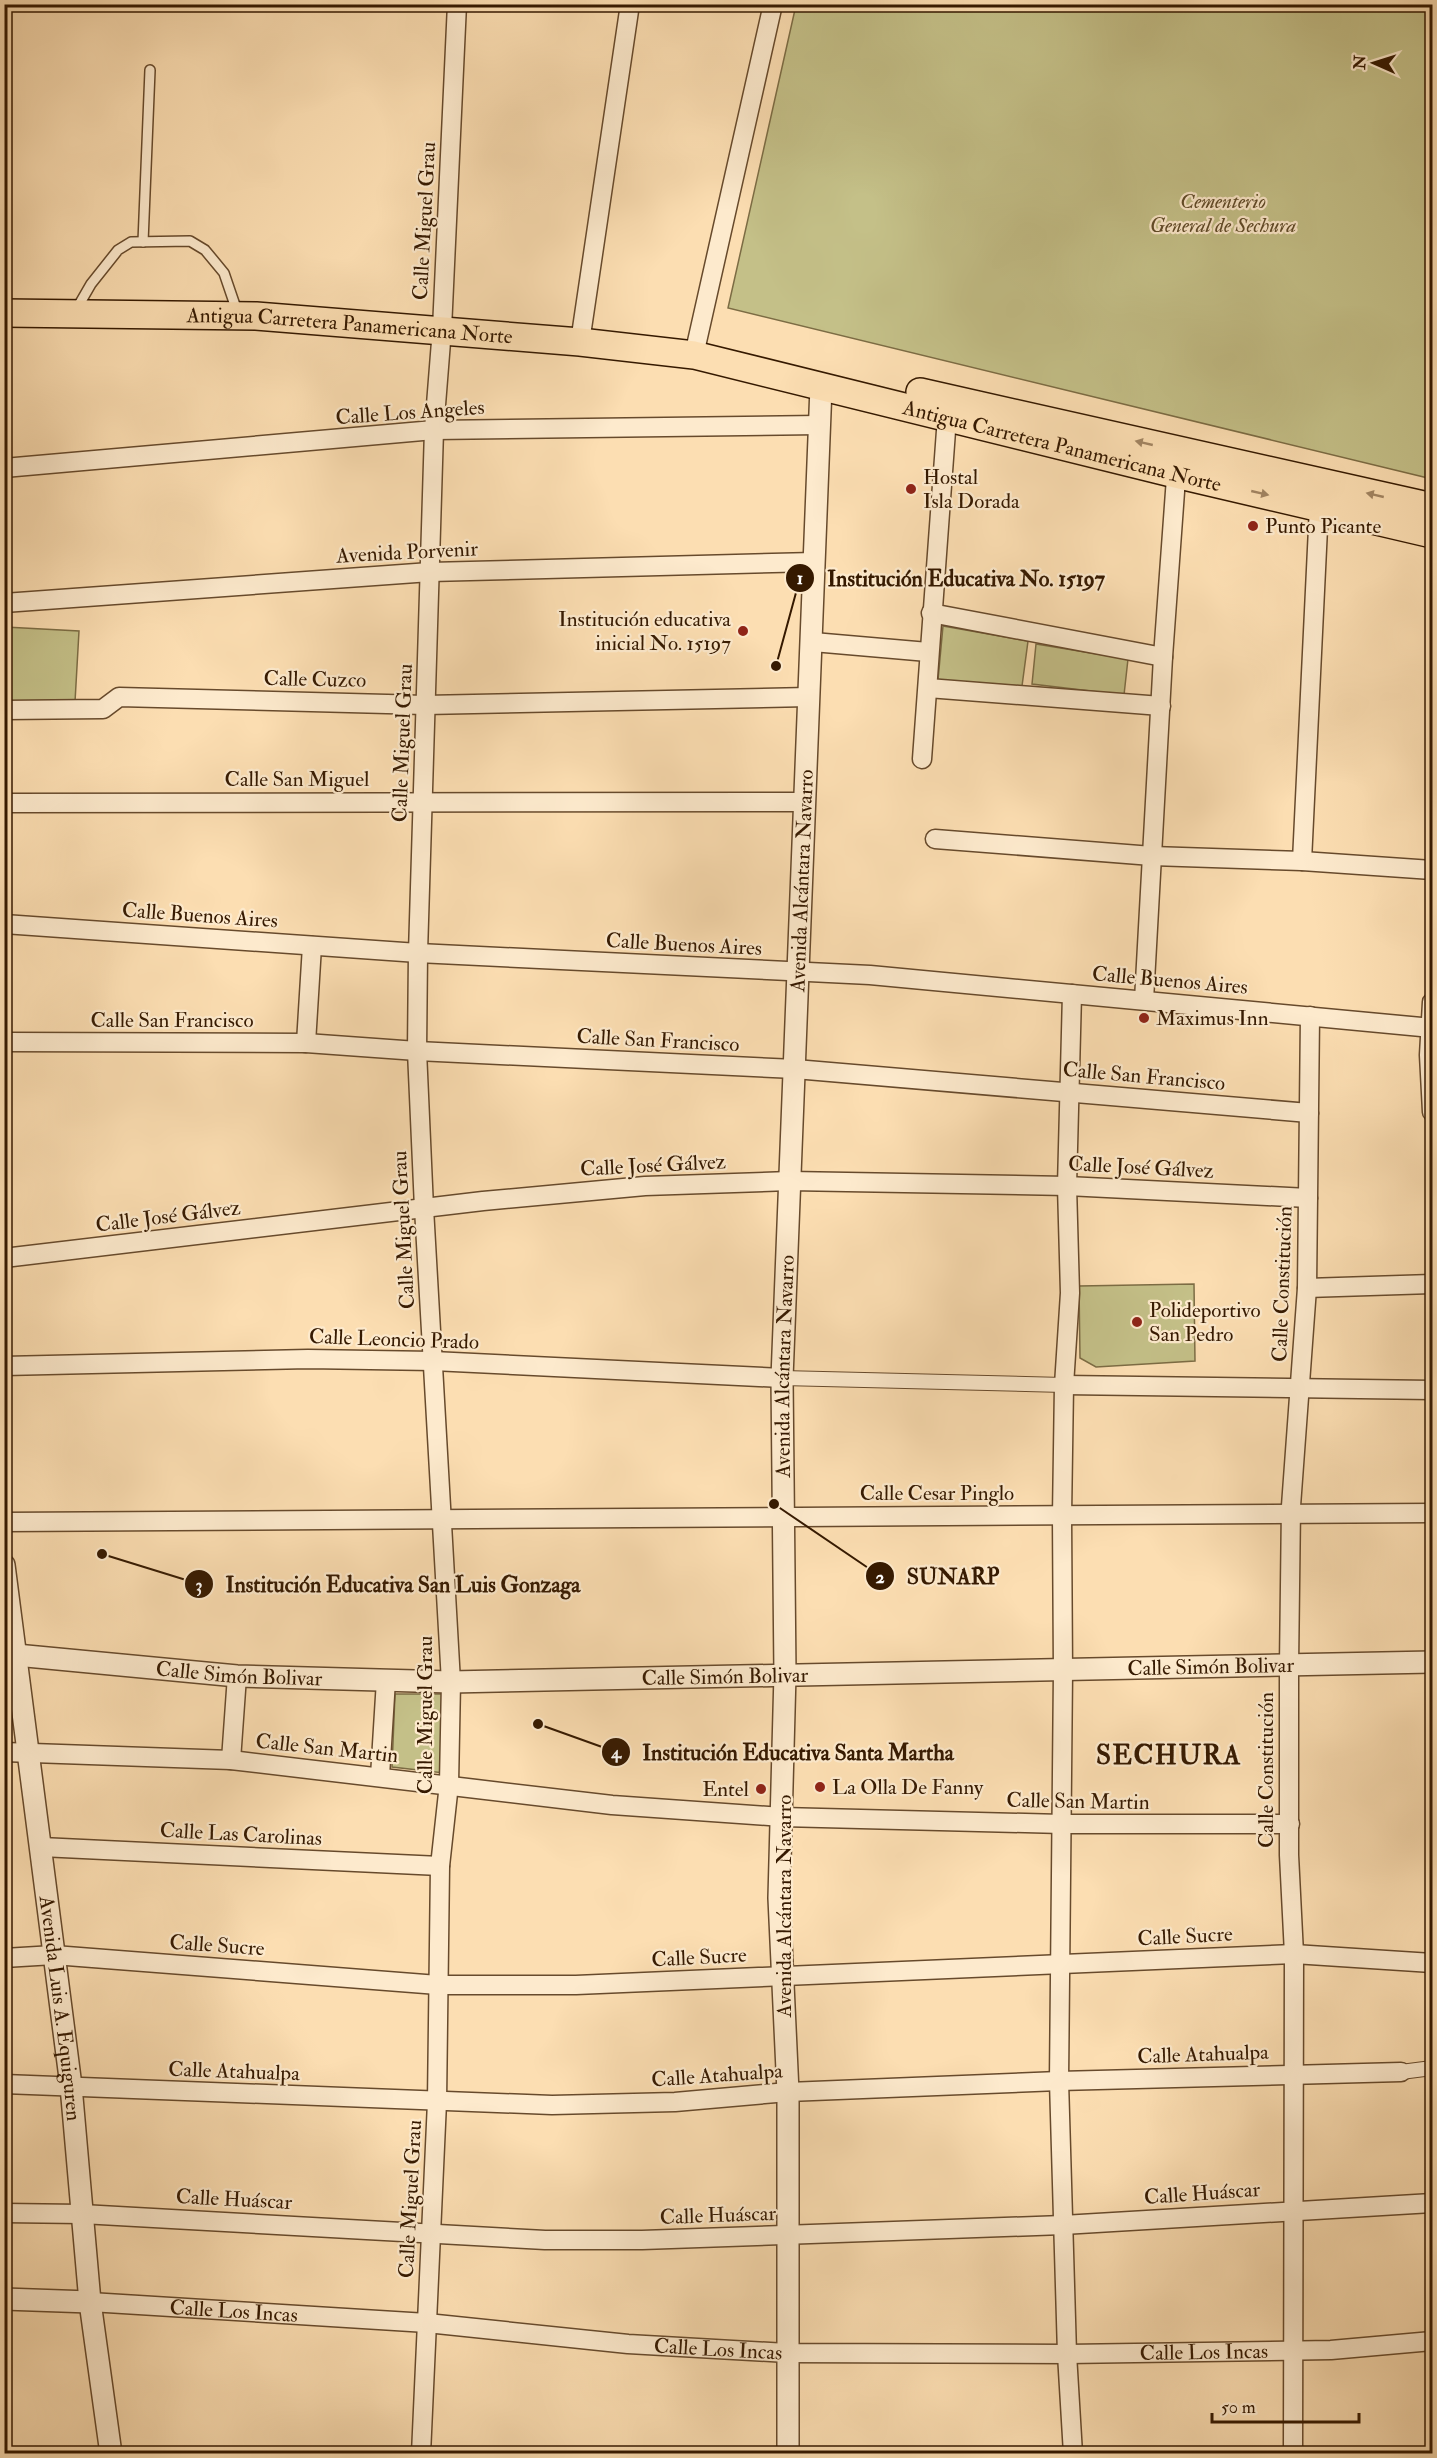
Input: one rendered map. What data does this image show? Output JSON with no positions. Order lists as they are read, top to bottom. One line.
{"streets":{"main road":["Antigua Carretera Panamericana Norte"],"street":["Calle Miguel Grau","Calle Los Angeles","Avenida Porvenir","Calle Cuzco","Calle San Miguel","Avenida Alcántara Navarro","Calle Buenos Aires","Calle San Francisco","Calle José Gálvez","Calle Constitución","Calle Leoncio Prado","Calle Cesar Pinglo","Calle Simón Bolivar","Calle San Martin","Calle Las Carolinas","Calle Sucre","Avenida Luis A. Equiguren","Calle Atahualpa","Calle Huáscar","Calle Los Incas"]},"crossings":[["Calle Miguel Grau","Antigua Carretera Panamericana Norte"],["Calle Miguel Grau","Calle Los Angeles"],["Calle Miguel Grau","Avenida Porvenir"],["Calle Miguel Grau","Calle Cuzco"],["Calle Miguel Grau","Calle San Miguel"],["Calle Miguel Grau","Calle Buenos Aires"],["Calle Miguel Grau","Calle San Francisco"],["Calle Miguel Grau","Calle José Gálvez"],["Calle Miguel Grau","Calle Leoncio Prado"],["Calle Miguel Grau","Calle Cesar Pinglo"],["Calle Miguel Grau","Calle Simón Bolivar"],["Calle Miguel Grau","Calle San Martin"],["Calle Miguel Grau","Calle Las Carolinas"],["Calle Miguel Grau","Calle Sucre"],["Calle Miguel Grau","Calle Atahualpa"],["Calle Miguel Grau","Calle Huáscar"],["Calle Miguel Grau","Calle Los Incas"],["Antigua Carretera Panamericana Norte","Avenida Alcántara Navarro"],["Calle Los Angeles","Avenida Alcántara Navarro"],["Avenida Porvenir","Avenida Alcántara Navarro"],["Calle Cuzco","Avenida Alcántara Navarro"],["Calle San Miguel","Avenida Alcántara Navarro"],["Avenida Alcántara Navarro","Calle Buenos Aires"],["Avenida Alcántara Navarro","Calle San Francisco"],["Avenida Alcántara Navarro","Calle José Gálvez"],["Avenida Alcántara Navarro","Calle Leoncio Prado"],["Avenida Alcántara Navarro","Calle Cesar Pinglo"],["Avenida Alcántara Navarro","Calle Simón Bolivar"],["Avenida Alcántara Navarro","Calle San Martin"],["Avenida Alcántara Navarro","Calle Sucre"],["Avenida Alcántara Navarro","Calle Atahualpa"],["Avenida Alcántara Navarro","Calle Huáscar"],["Avenida Alcántara Navarro","Calle Los Incas"],["Calle Buenos Aires","Calle Constitución"],["Calle San Francisco","Calle Constitución"],["Calle José Gálvez","Calle Constitución"],["Calle Constitución","Calle Cesar Pinglo"],["Calle Constitución","Calle Simón Bolivar"],["Calle Constitución","Calle San Martin"],["Calle Constitución","Calle Sucre"],["Calle Constitución","Calle Atahualpa"],["Calle Constitución","Calle Huáscar"],["Calle Constitución","Calle Los Incas"],["Calle Simón Bolivar","Avenida Luis A. Equiguren"],["Calle San Martin","Avenida Luis A. Equiguren"],["Calle Las Carolinas","Avenida Luis A. Equiguren"],["Calle Sucre","Avenida Luis A. Equiguren"],["Avenida Luis A. Equiguren","Calle Atahualpa"],["Avenida Luis A. Equiguren","Calle Huáscar"],["Avenida Luis A. Equiguren","Calle Los Incas"]],"districts":["SECHURA"],"parks":["Cementerio General de Sechura"],"places":["Hostal Isla Dorada","Punto Picante","Institución educativa inicial No. 15197","Institución Educativa No. 15197","Maximus Inn","Polideportivo San Pedro","SUNARP","Institución Educativa San Luis Gonzaga","Institución Educativa Santa Martha","La Olla De Fanny","Entel"],"scale_bar":"50 m","north":"left"}
